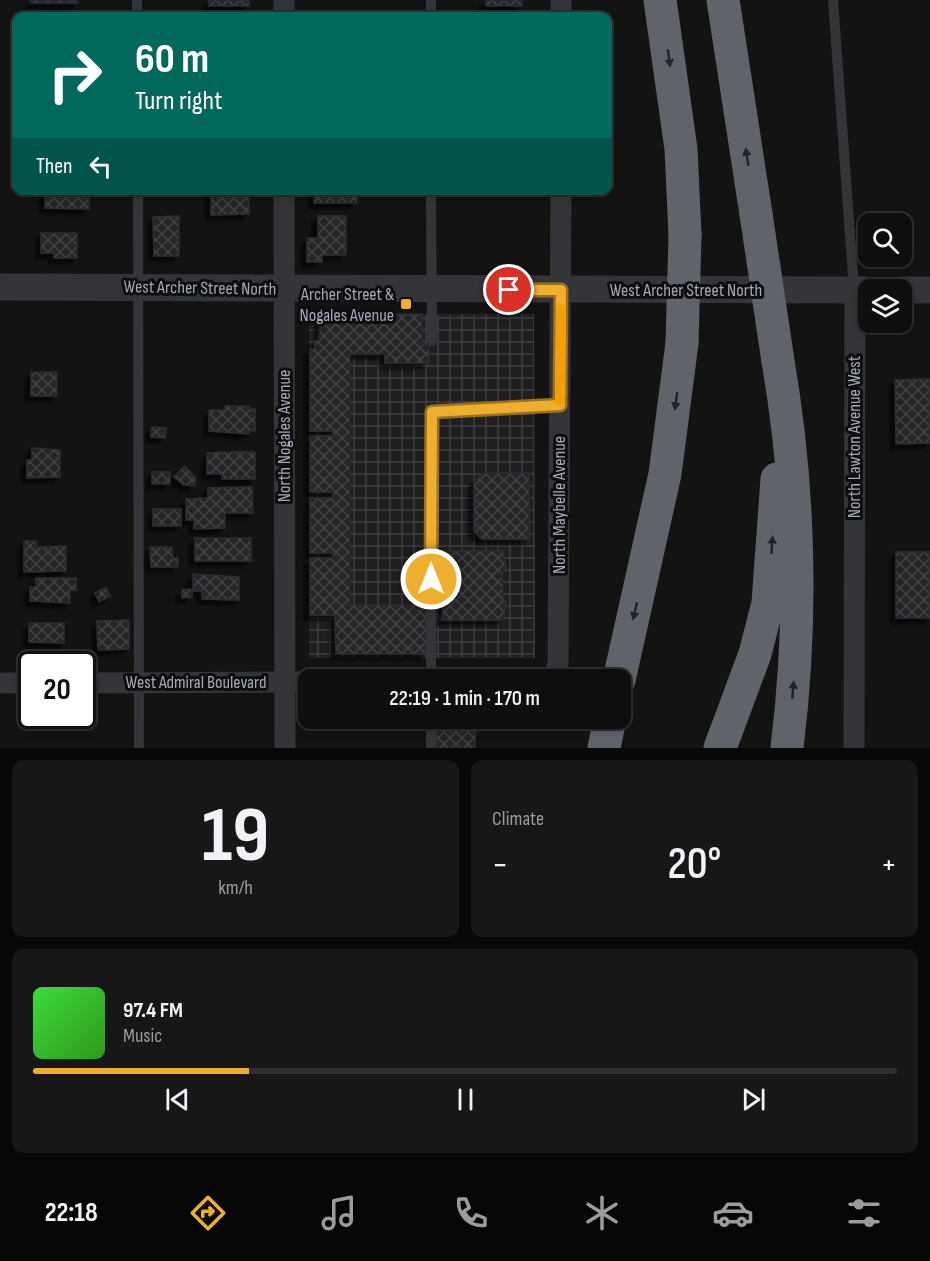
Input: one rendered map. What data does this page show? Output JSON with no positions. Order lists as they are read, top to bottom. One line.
{"streets":{"street":["West Archer Street North","North Nogales Avenue","North Lawton Avenue West","North Maybelle Avenue","West Admiral Boulevard"]},"crossings":[["West Archer Street North","North Nogales Avenue"],["West Archer Street North","North Maybelle Avenue"],["North Nogales Avenue","West Admiral Boulevard"]],"places":{"transit":["Archer Street & Nogales Avenue"]},"page":{"turn":["60 m","Turn right"],"then":"Then","limit":"20","trip":"22:19 · 1 min · 170 m","tile":[["19","km/h"],"Climate"],"heat":["−","20°","+"],"song":["97.4 FM","Music"],"tabs":"22:18"}}
